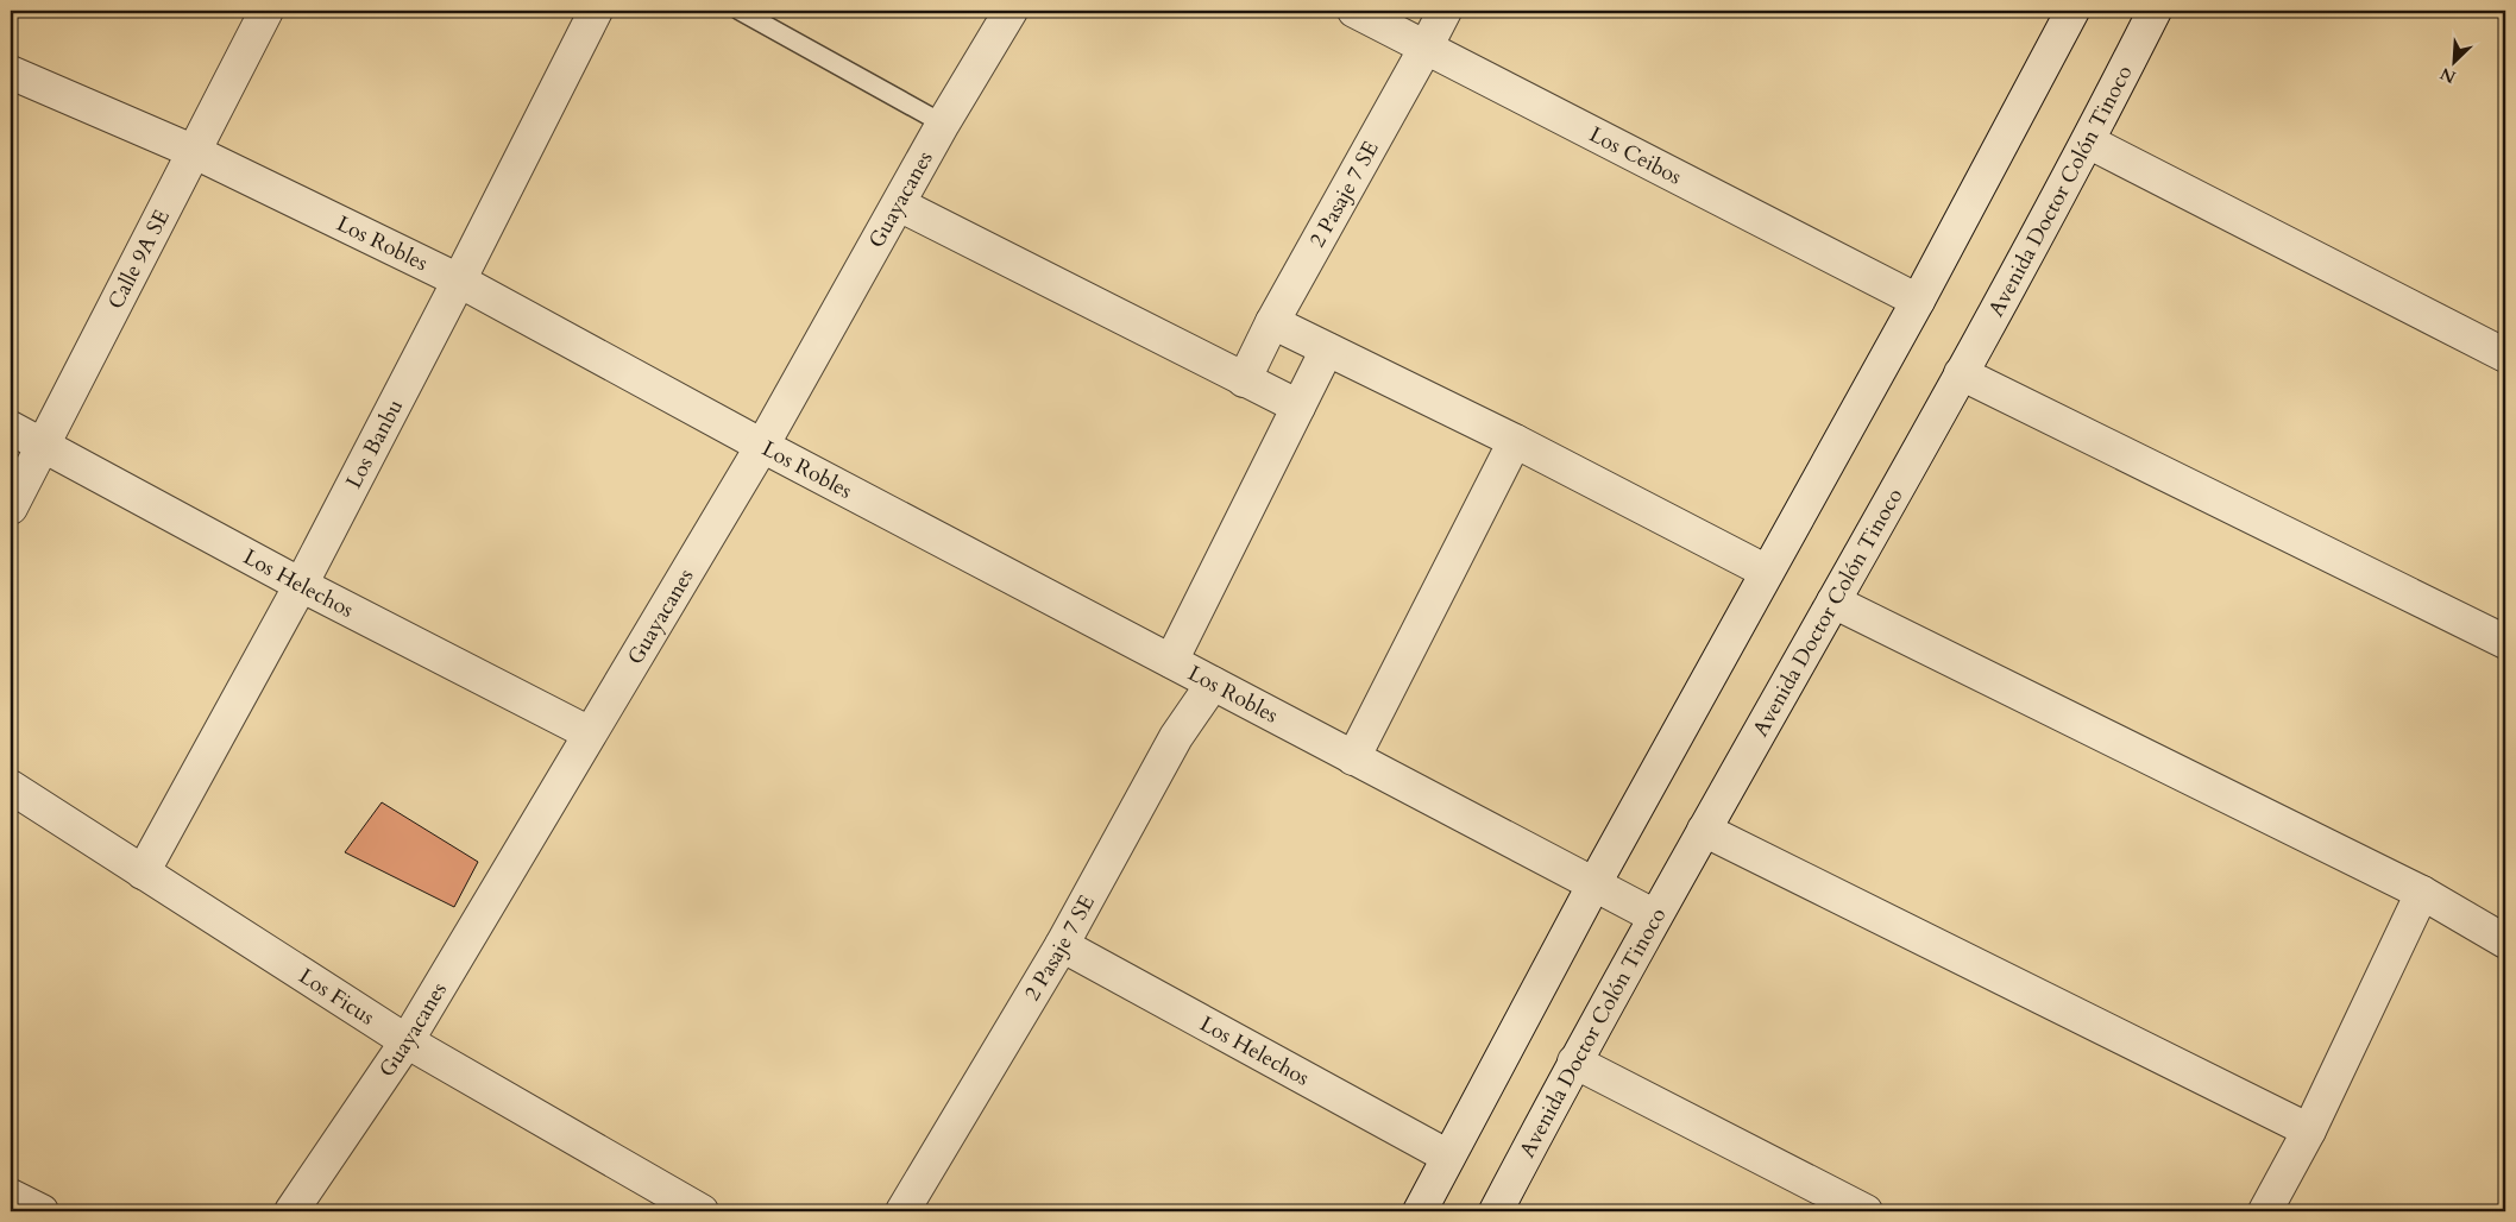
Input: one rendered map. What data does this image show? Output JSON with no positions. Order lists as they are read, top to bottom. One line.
{"streets":{"street":["Los Ceibos","Avenida Doctor Colón Tinoco","2 Pasaje 7 SE","Guayacanes","Los Robles","Calle 9A SE","Los Banbu","Los Helechos","Los Ficus"]},"crossings":[["Los Ceibos","2 Pasaje 7 SE"],["Avenida Doctor Colón Tinoco","Los Robles"],["2 Pasaje 7 SE","Los Robles"],["2 Pasaje 7 SE","Los Helechos"],["Guayacanes","Los Robles"],["Guayacanes","Los Helechos"],["Guayacanes","Los Ficus"],["Los Robles","Calle 9A SE"],["Los Robles","Los Banbu"],["Calle 9A SE","Los Helechos"],["Los Banbu","Los Helechos"],["Los Banbu","Los Ficus"]],"north":"bottom left"}
